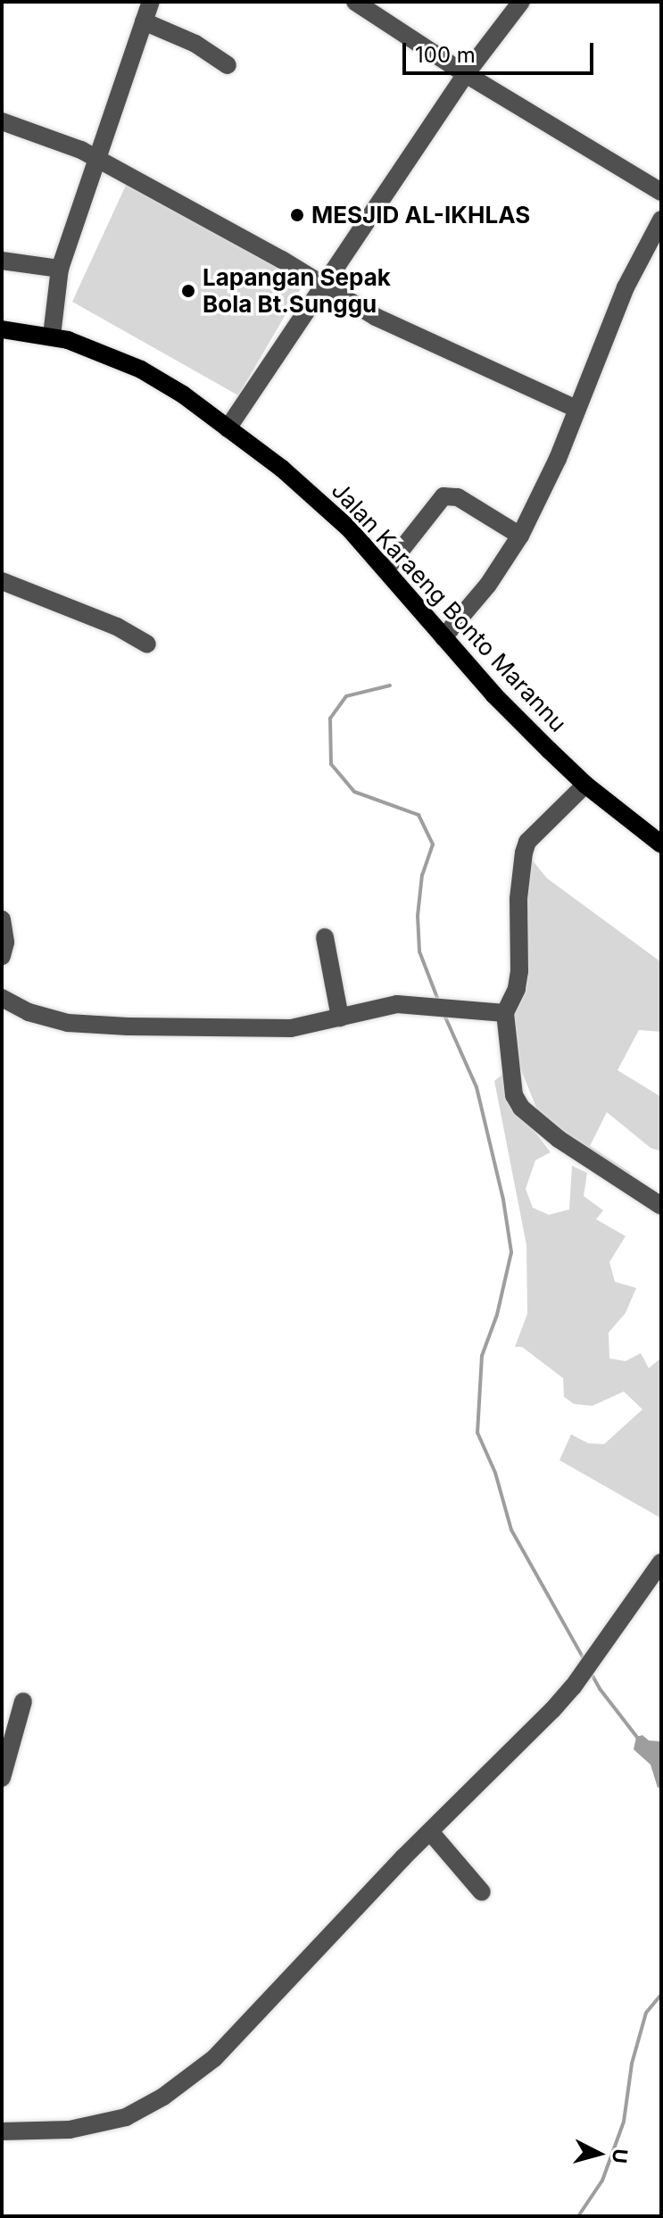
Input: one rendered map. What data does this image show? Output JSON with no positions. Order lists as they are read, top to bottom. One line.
{"streets":{"main road":["Jalan Karaeng Bonto Marannu"]},"places":["MESJID AL-IKHLAS","Lapangan Sepak Bola Bt.Sunggu"],"scale_bar":"100 m","north":"right"}
